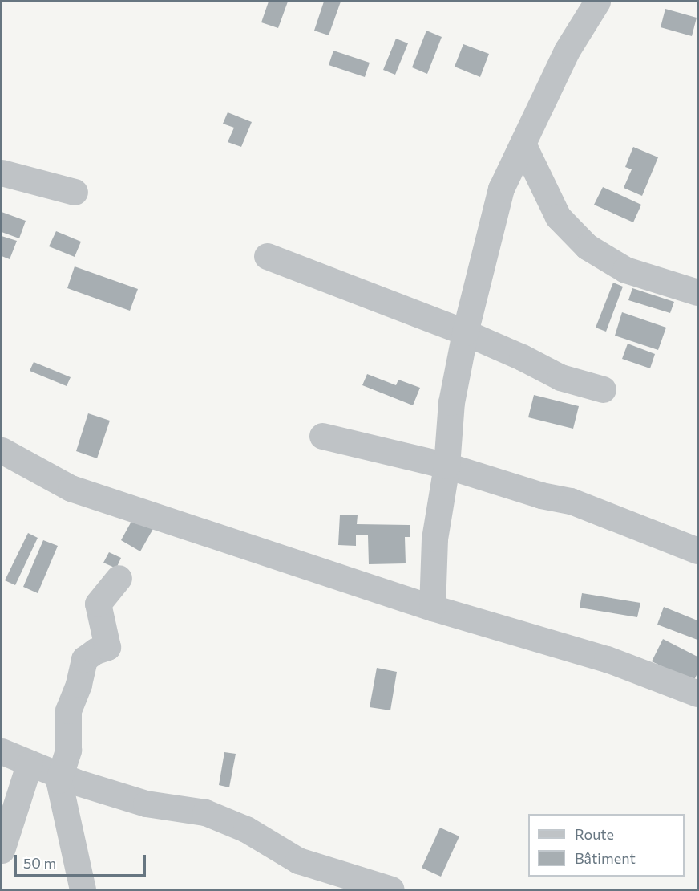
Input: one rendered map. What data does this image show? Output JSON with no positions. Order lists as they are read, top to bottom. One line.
{"legend":["Route","Bâtiment"],"scale_bar":"50 m"}
